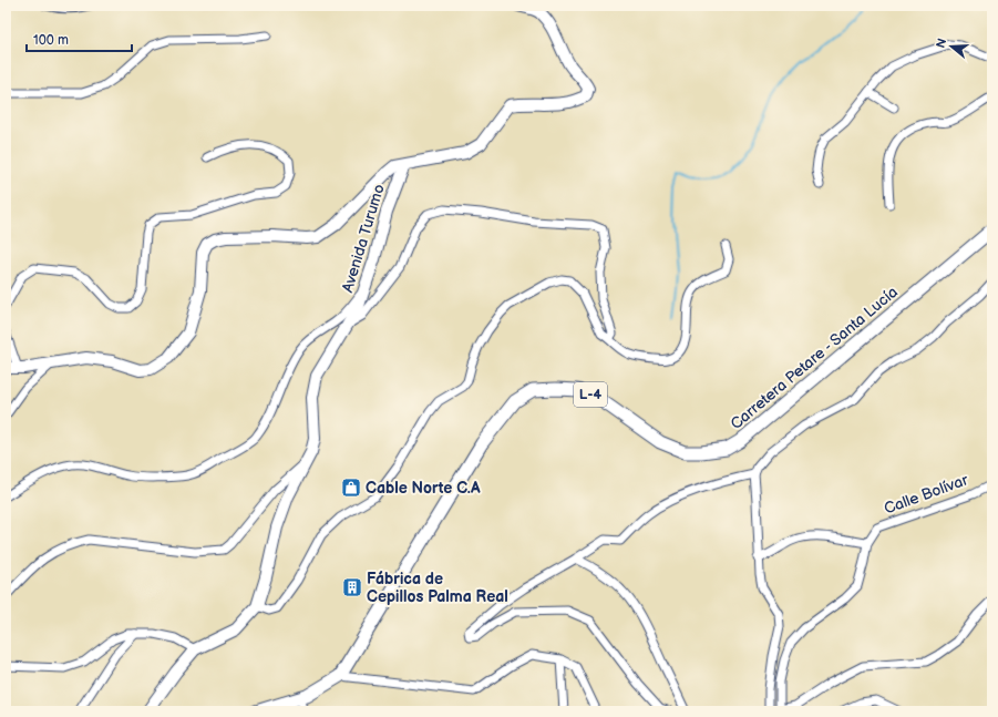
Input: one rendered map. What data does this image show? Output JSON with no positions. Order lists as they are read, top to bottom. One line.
{"streets":{"main road":["Carretera Petare - Santa Lucía","L-4"],"street":["Avenida Turumo","Calle Bolívar"]},"places":{"shop":["Cable Norte C.A"],"building":["Fábrica de Cepillos Palma Real"]},"scale_bar":"100 m","north":"left"}
